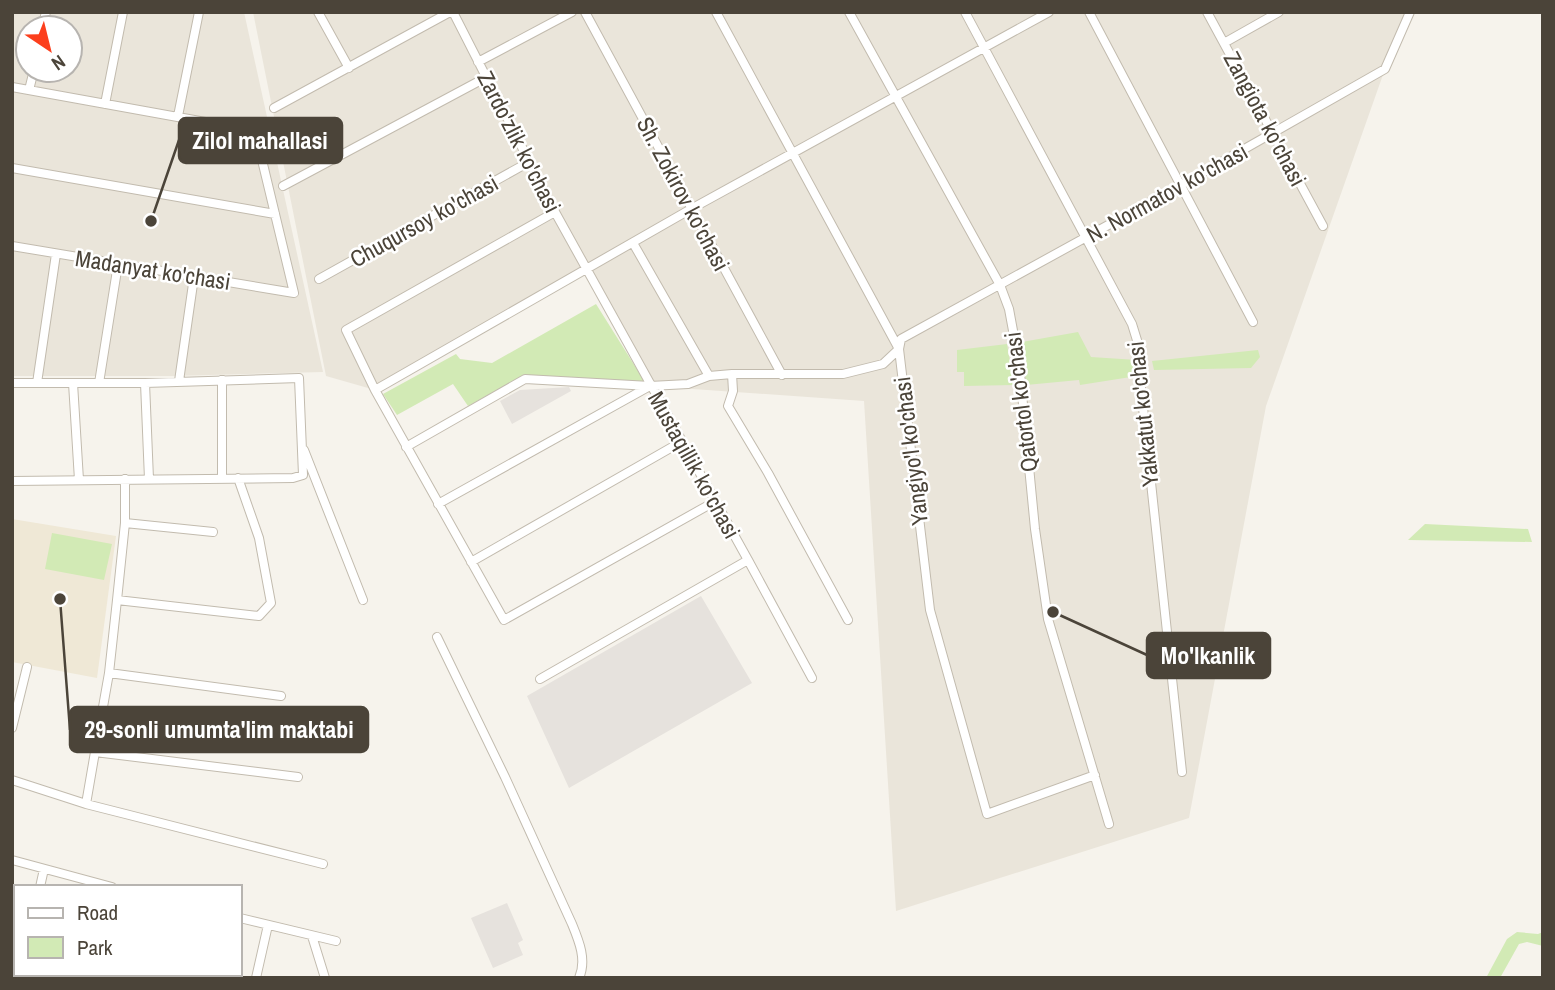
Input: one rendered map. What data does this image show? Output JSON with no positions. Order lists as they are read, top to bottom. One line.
{"streets":{"street":["Zangiota ko'chasi","Zardo'zlik ko'chasi","N. Normatov ko'chasi","Sh. Zokirov ko'chasi","Chuqursoy ko'chasi","Madanyat ko'chasi","Qatortol ko'chasi","Yakkatut ko'chasi","Yangiyo'l ko'chasi","Mustaqillik ko'chasi"]},"crossings":[["Zangiota ko'chasi","N. Normatov ko'chasi"],["Zardo'zlik ko'chasi","Chuqursoy ko'chasi"],["Zardo'zlik ko'chasi","Mustaqillik ko'chasi"],["N. Normatov ko'chasi","Qatortol ko'chasi"],["N. Normatov ko'chasi","Yakkatut ko'chasi"],["N. Normatov ko'chasi","Yangiyo'l ko'chasi"],["Qatortol ko'chasi","Yangiyo'l ko'chasi"]],"places":["Zilol mahallasi","29-sonli umumta'lim maktabi","Mo'lkanlik"],"legend":["Road","Park"],"north":"bottom right"}
